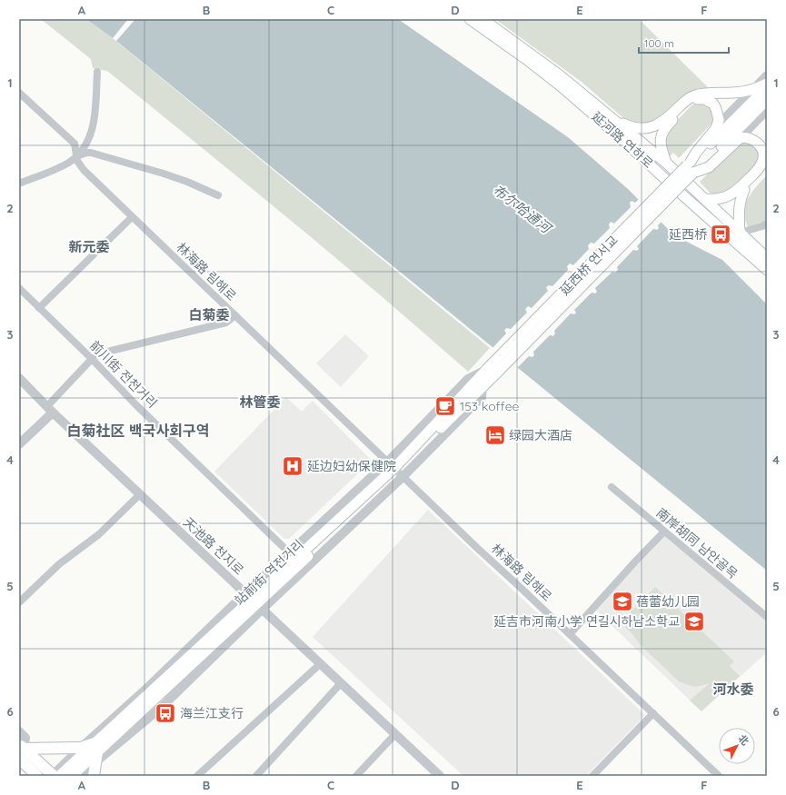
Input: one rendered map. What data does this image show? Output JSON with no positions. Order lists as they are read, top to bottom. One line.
{"streets":{"main road":["延河路 연하로","延西桥 연서교","站前街 역전거리"],"street":["林海路 림해로","前川街 전천거리","南岸胡同 남안골목","天池路 천지로"]},"crossings":[["延西桥 연서교","站前街 역전거리"],["林海路 림해로","站前街 역전거리"],["前川街 전천거리","站前街 역전거리"],["天池路 천지로","站前街 역전거리"]],"districts":["新元委","白菊委","林管委","白菊社区 백국사회구역","河水委"],"water":["布尔哈通河"],"places":{"bus stop":["延西桥","海兰江支行"],"cafe":["153 koffee"],"hotel":["绿园大酒店"],"hospital":["延边妇幼保健院"],"school or university":["蓓蕾幼儿园","延吉市河南小学 연길시하남소학교"]},"scale_bar":"100 m","north":"top right","grid":{"columns":["A","B","C","D","E","F"],"rows":["1","2","3","4","5","6"]}}
